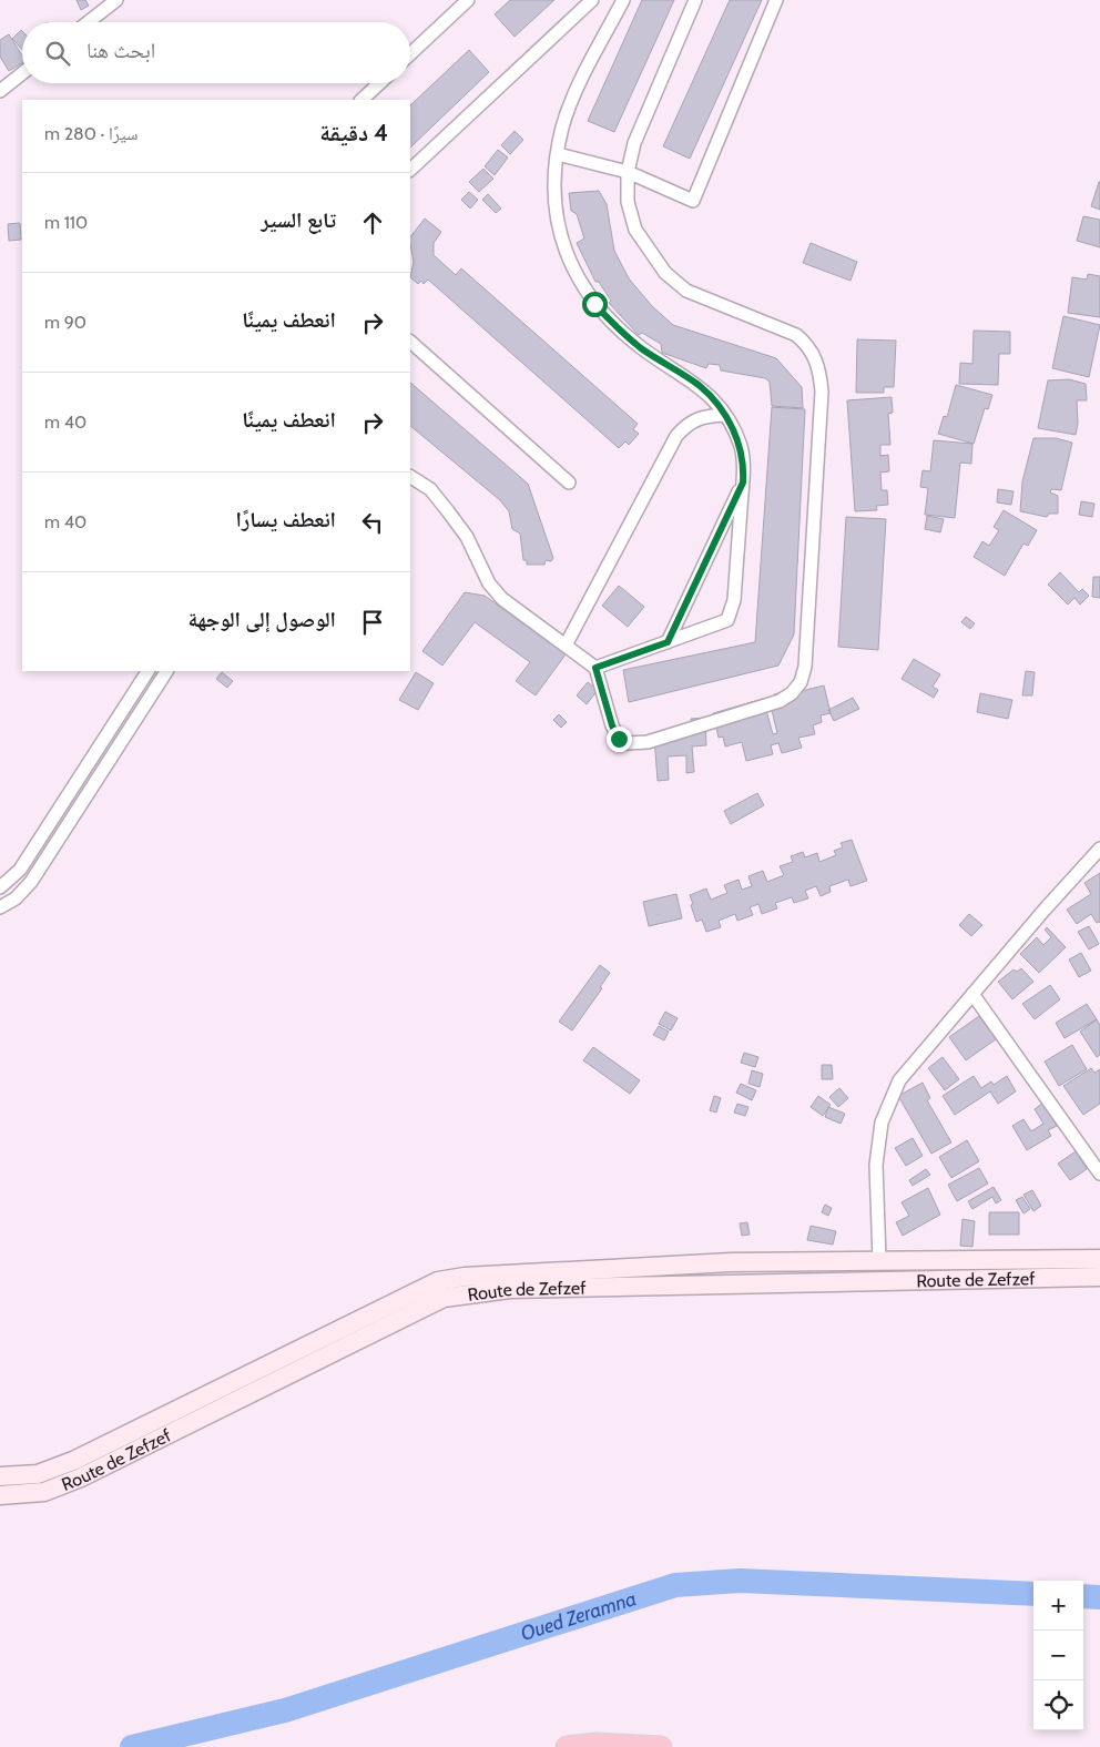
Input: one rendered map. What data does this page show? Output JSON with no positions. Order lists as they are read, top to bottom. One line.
{"streets":{"main road":["Route de Zefzef"]},"water":["Oued Zeramna"],"page":{"search":"ابحث هنا","heading":["4 دقيقة","سيرًا · 280 m"],"list":[["تابع السير","110 m"],["انعطف يمينًا","90 m"],["انعطف يمينًا","40 m"],["انعطف يسارًا","40 m"],"الوصول إلى الوجهة"],"map_buttons":["+","−"]}}
